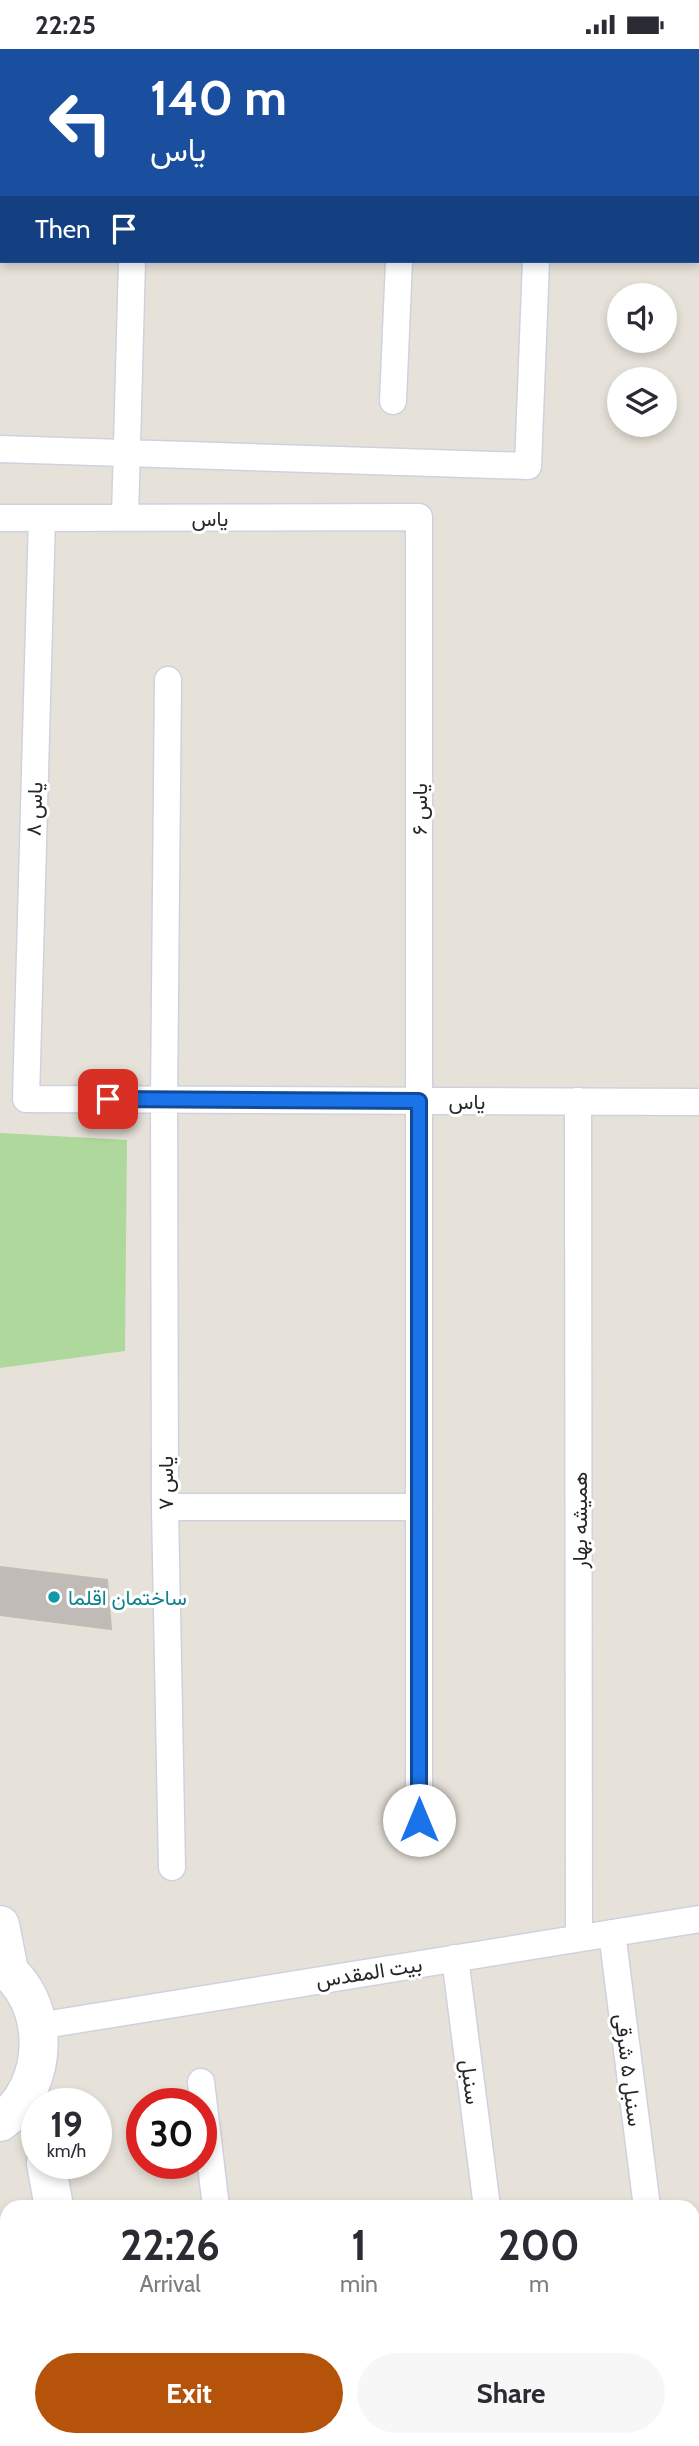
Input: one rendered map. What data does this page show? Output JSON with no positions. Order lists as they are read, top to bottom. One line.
{"streets":{"street":["یاس","یاس ۸","یاس ۶","یاس ۷","همیشه بهار","بیت المقدس","سنبل ۵ شرقی","سنبل"]},"crossings":[["یاس","یاس ۸"],["یاس","یاس ۶"],["یاس","یاس ۷"],["یاس","همیشه بهار"],["همیشه بهار","بیت المقدس"],["بیت المقدس","سنبل ۵ شرقی"],["بیت المقدس","سنبل"]],"places":["ساختمان اقلما"],"page":{"status":"22:25","turn":["140 m","یاس"],"then":"Then","speed":"19 km/h","limit":"30","eta":["22:26","Arrival","1","min","200","m"],"buttons":["Exit","Share"]}}
